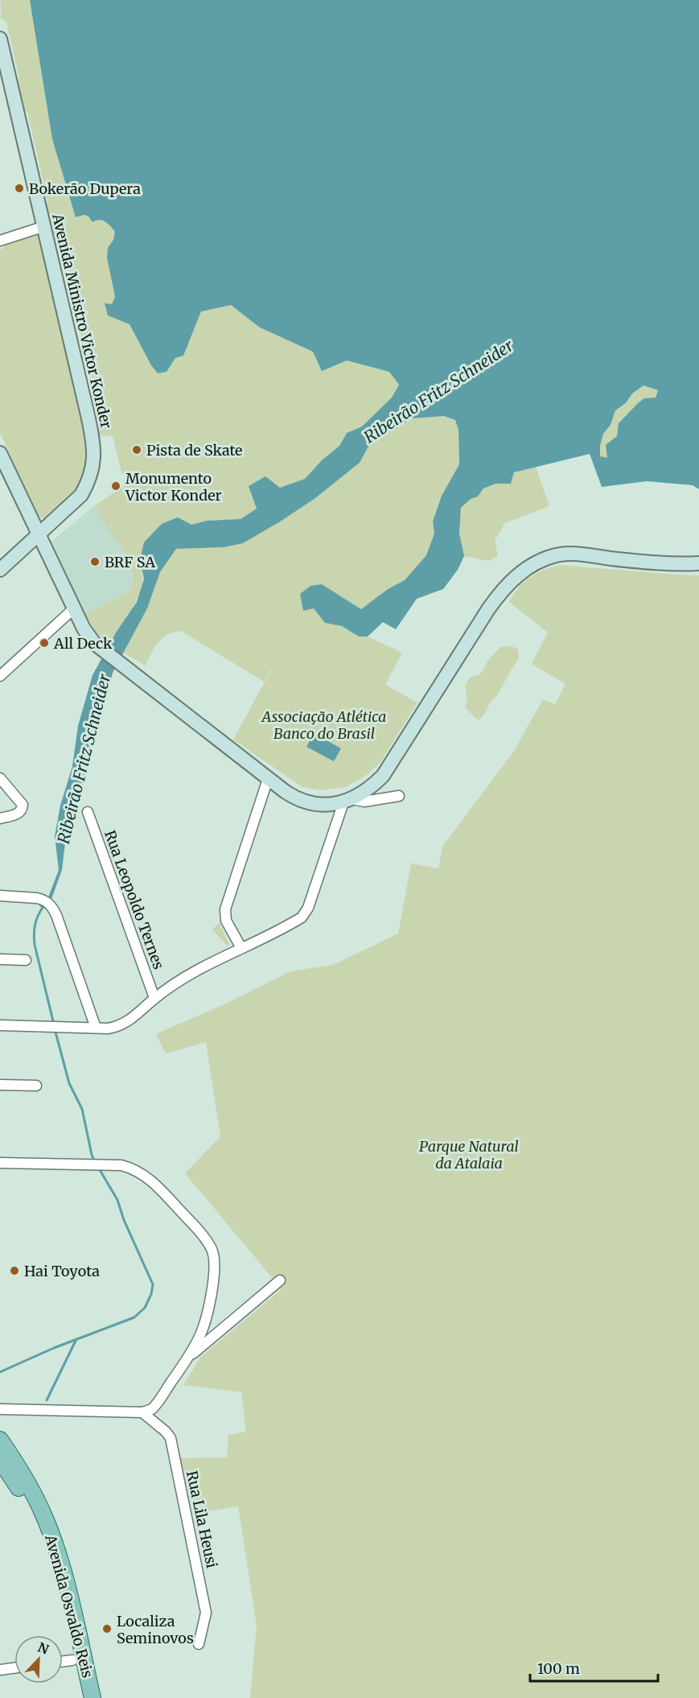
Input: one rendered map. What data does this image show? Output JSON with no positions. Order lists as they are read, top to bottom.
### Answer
{
  "streets": {
    "main road": ["Avenida Osvaldo Reis"],
    "street": ["Avenida Ministro Victor Konder", "Rua Leopoldo Ternes", "Rua Lila Heusi"]
  },
  "water": ["Ribeirão Fritz Schneider"],
  "parks": ["Associação Atlética Banco do Brasil", "Parque Natural da Atalaia"],
  "places": [
    "Bokerão Dupera",
    "Pista de Skate",
    "Monumento Victor Konder",
    "BRF SA",
    "All Deck",
    "Hai Toyota",
    "Localiza Seminovos"
  ],
  "scale_bar": "100 m",
  "north": "top right"
}
